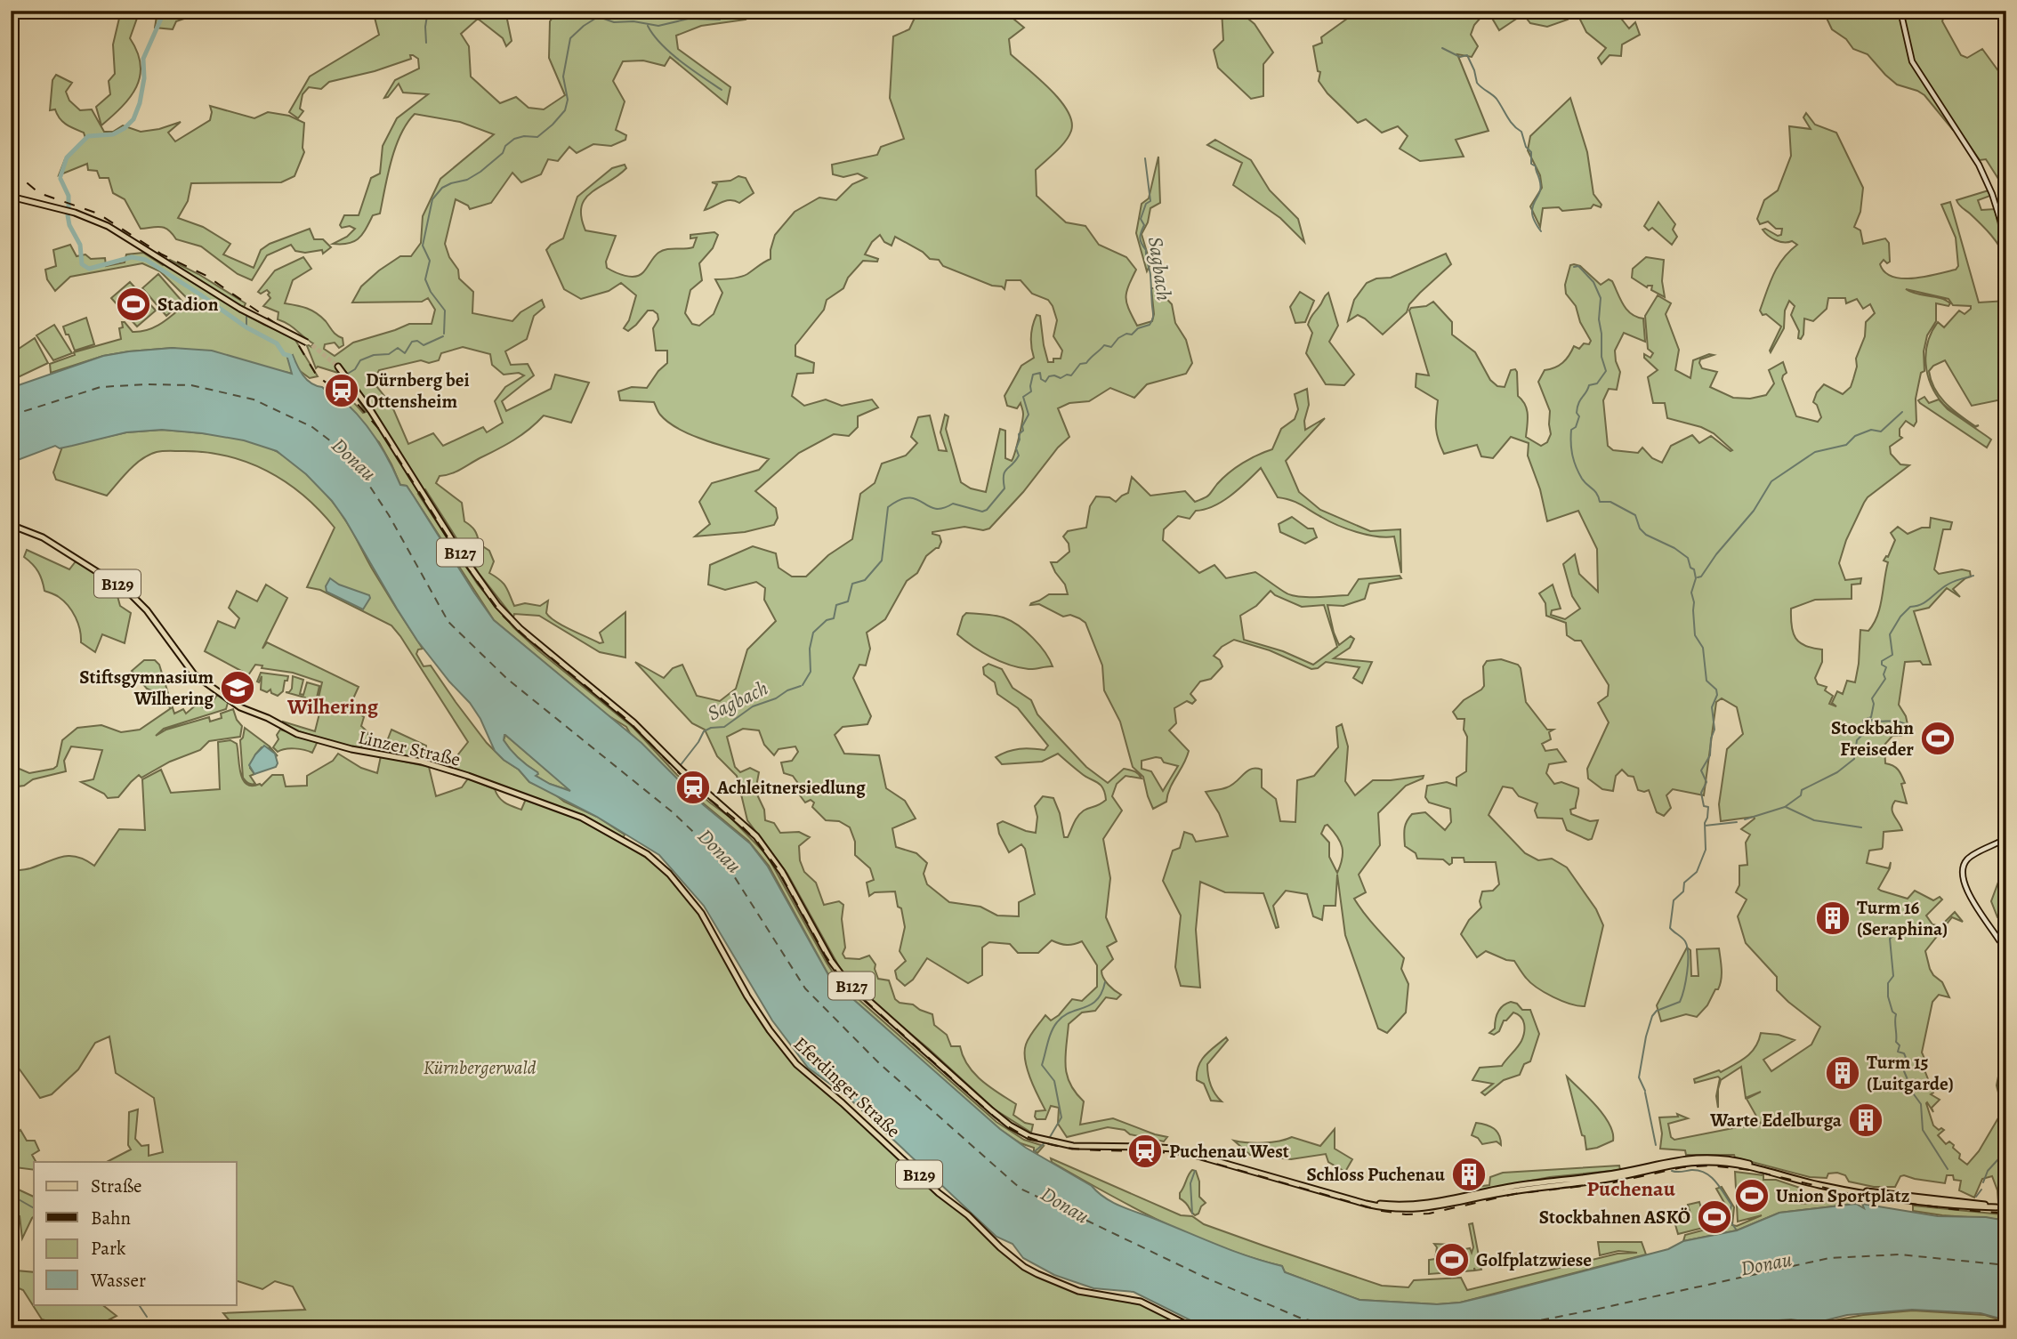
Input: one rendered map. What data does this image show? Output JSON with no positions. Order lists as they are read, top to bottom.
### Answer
{
  "streets": {
    "main road": [
      "B127",
      "B129",
      "Linzer Straße",
      "Eferdinger Straße"
    ]
  },
  "crossings": [
    ["Linzer Straße", "Eferdinger Straße"]
  ],
  "districts": ["Wilhering", "Puchenau"],
  "water": ["Sagbach", "Donau"],
  "parks": ["Kürnbergerwald"],
  "places": {
    "sports": [
      "Stadion",
      "Stockbahn Freiseder",
      "Union Sportplatz",
      "Stockbahnen ASKÖ",
      "Golfplatzwiese"
    ],
    "station": ["Dürnberg bei Ottensheim", "Achleitnersiedlung", "Puchenau West"],
    "school or university": ["Stiftsgymnasium Wilhering"],
    "building": [
      "Turm 16 (Seraphina)",
      "Turm 15 (Luitgarde)",
      "Warte Edelburga",
      "Schloss Puchenau"
    ]
  },
  "legend": [
    "Straße",
    "Bahn",
    "Park",
    "Wasser"
  ]
}
